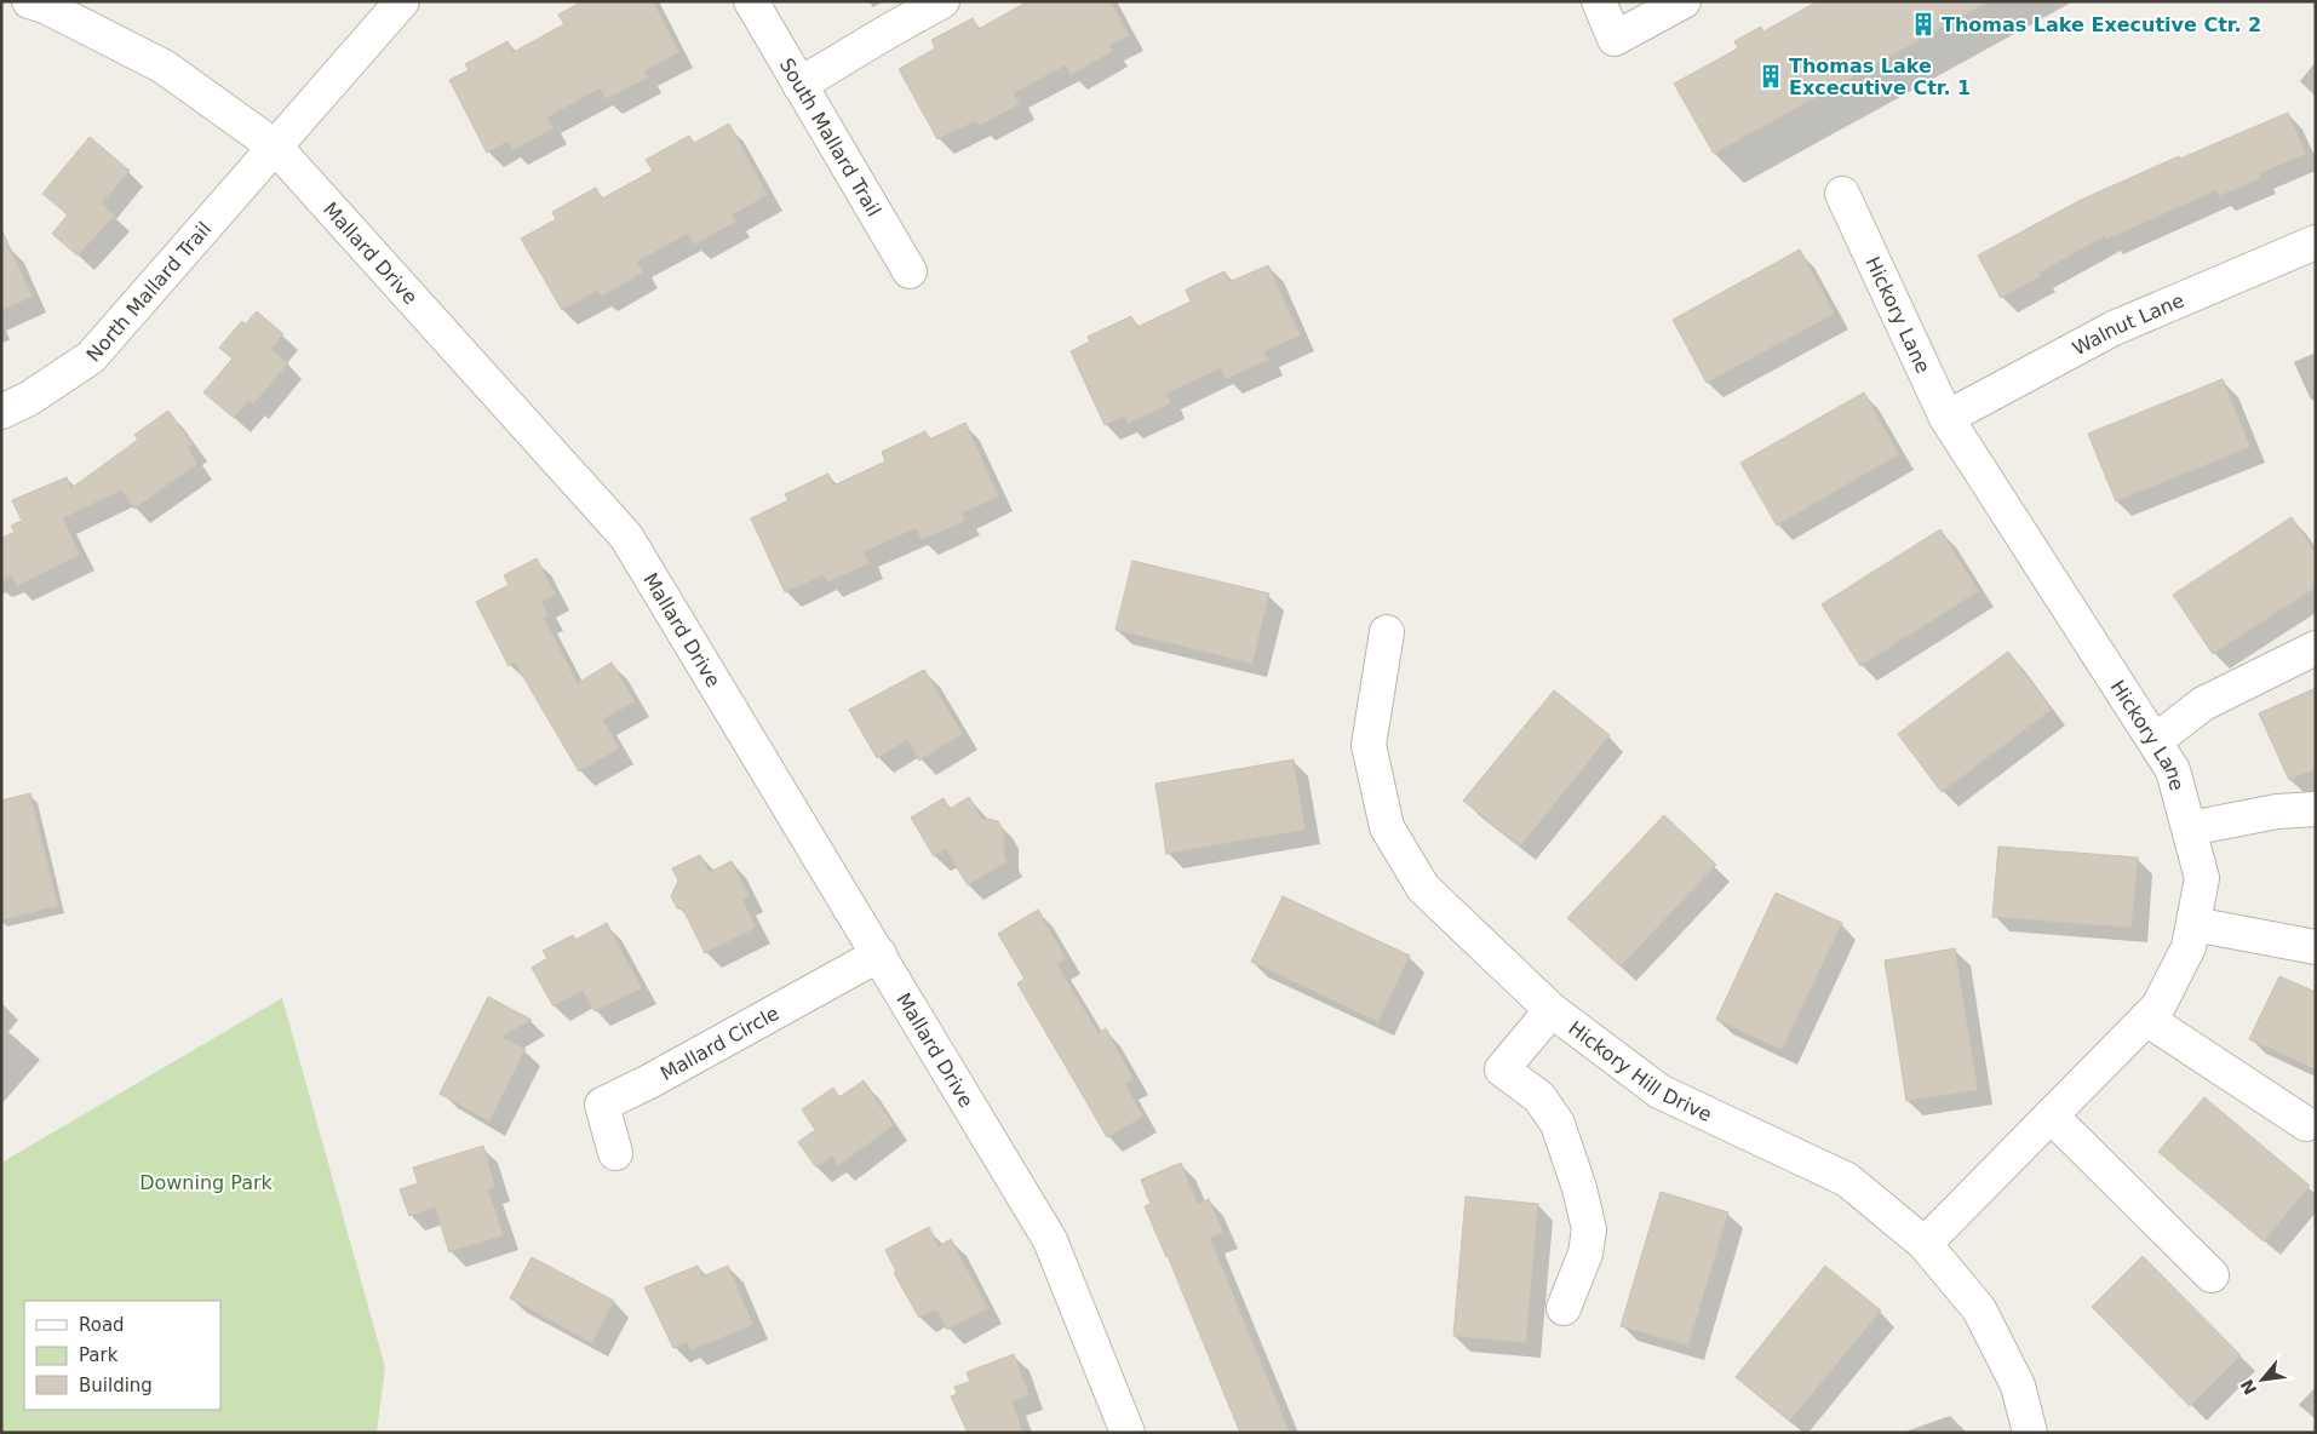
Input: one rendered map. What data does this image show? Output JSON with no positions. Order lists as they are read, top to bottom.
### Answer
{
  "streets": {
    "street": [
      "South Mallard Trail",
      "Mallard Drive",
      "North Mallard Trail",
      "Hickory Lane",
      "Walnut Lane",
      "Mallard Circle",
      "Hickory Hill Drive"
    ]
  },
  "crossings": [
    ["Mallard Drive", "North Mallard Trail"],
    ["Mallard Drive", "Mallard Circle"],
    ["Hickory Lane", "Walnut Lane"],
    ["Hickory Lane", "Hickory Hill Drive"]
  ],
  "parks": ["Downing Park"],
  "places": {
    "building": ["Thomas Lake Executive Ctr. 2", "Thomas Lake Excecutive Ctr. 1"]
  },
  "legend": ["Road", "Park", "Building"],
  "north": "bottom left"
}
